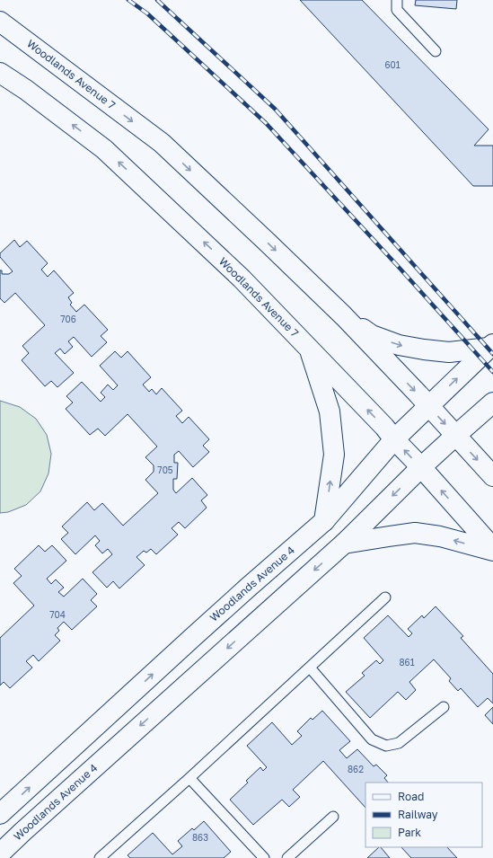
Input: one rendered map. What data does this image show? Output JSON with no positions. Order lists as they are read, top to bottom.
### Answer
{
  "streets": {
    "main road": ["Woodlands Avenue 7", "Woodlands Avenue 4"]
  },
  "crossings": [
    ["Woodlands Avenue 7", "Woodlands Avenue 4"]
  ],
  "house_numbers": [
    "601",
    "706",
    "705",
    "704",
    "861",
    "862",
    "863"
  ],
  "legend": ["Road", "Railway", "Park"]
}
